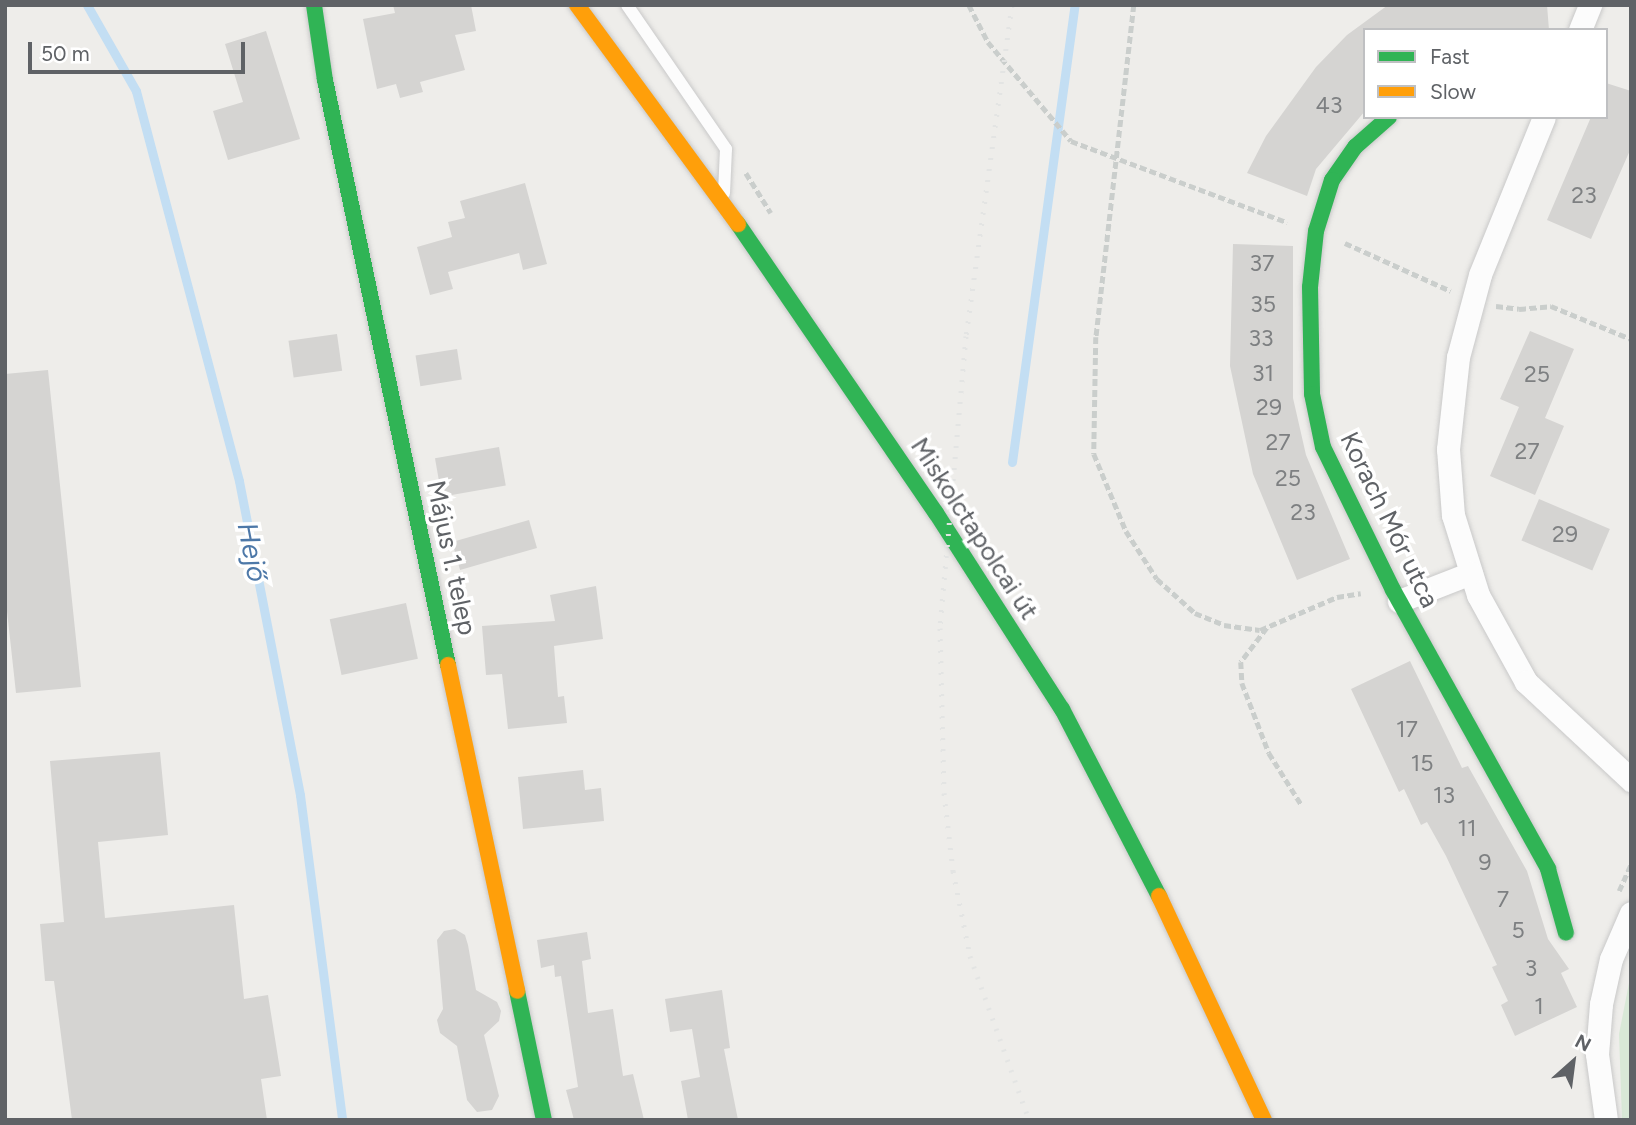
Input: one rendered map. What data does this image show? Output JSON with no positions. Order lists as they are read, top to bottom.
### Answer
{
  "streets": {
    "street": ["Korach Mór utca", "Miskolctapolcai út", "Május 1. telep"]
  },
  "water": ["Hejő"],
  "house_numbers": [
    "43",
    "23",
    "37",
    "35",
    "33",
    "31",
    "25",
    "29",
    "27",
    "27",
    "25",
    "23",
    "29",
    "17",
    "15",
    "13",
    "11",
    "9",
    "7",
    "5",
    "3",
    "1"
  ],
  "legend": ["Fast", "Slow"],
  "scale_bar": "50 m",
  "north": "top right"
}
